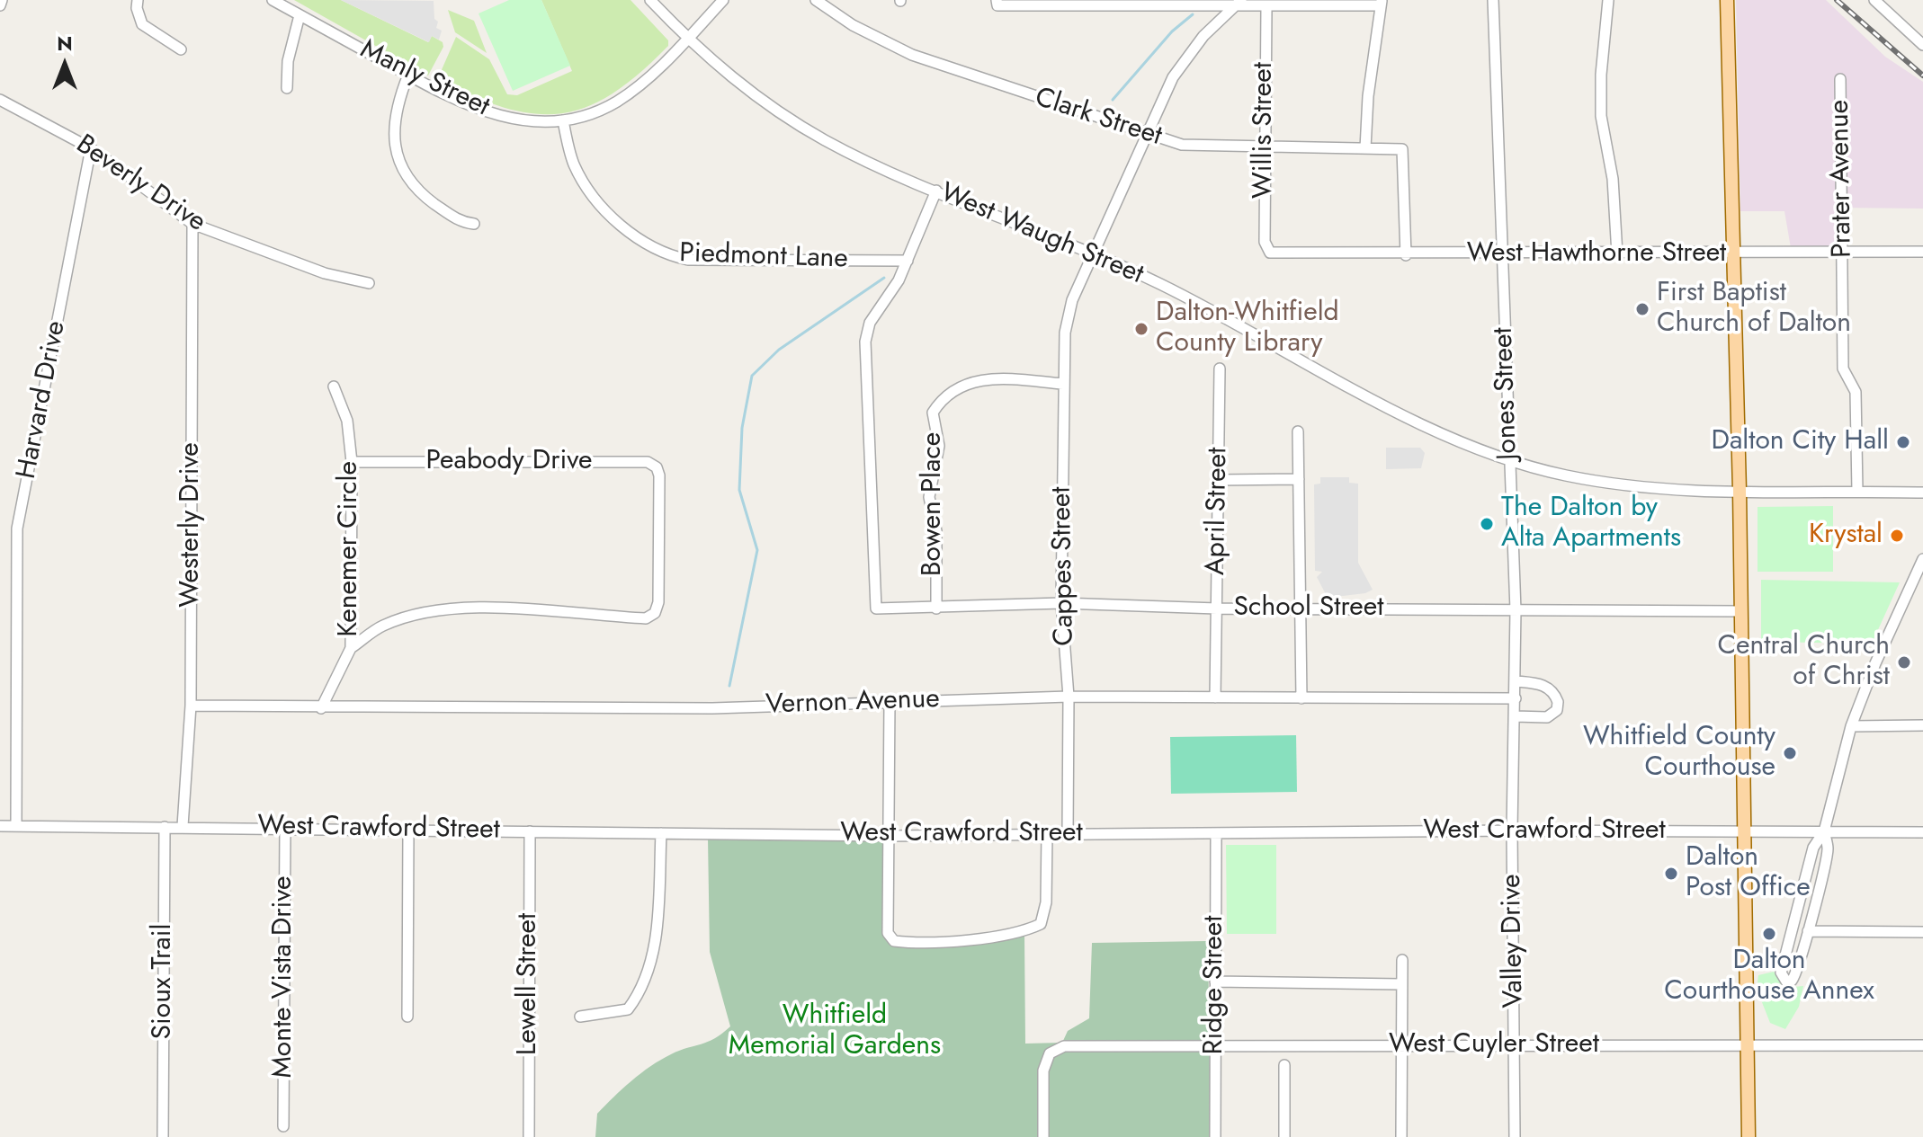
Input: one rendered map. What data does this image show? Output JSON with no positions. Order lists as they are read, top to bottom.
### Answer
{
  "streets": {
    "street": [
      "Manly Street",
      "Clark Street",
      "Willis Street",
      "Prater Avenue",
      "Beverly Drive",
      "West Waugh Street",
      "West Hawthorne Street",
      "Piedmont Lane",
      "Jones Street",
      "Harvard Drive",
      "Peabody Drive",
      "Bowen Place",
      "April Street",
      "Westerly Drive",
      "Kenemer Circle",
      "Cappes Street",
      "School Street",
      "Vernon Avenue",
      "West Crawford Street",
      "Valley Drive",
      "Monte Vista Drive",
      "Sioux Trail",
      "Lewell Street",
      "Ridge Street",
      "West Cuyler Street"
    ]
  },
  "crossings": [
    ["Manly Street", "West Waugh Street"],
    ["Manly Street", "Piedmont Lane"],
    ["Clark Street", "Willis Street"],
    ["Clark Street", "West Hawthorne Street"],
    ["Clark Street", "Cappes Street"],
    ["Willis Street", "West Hawthorne Street"],
    ["Prater Avenue", "West Waugh Street"],
    ["Prater Avenue", "West Hawthorne Street"],
    ["Beverly Drive", "Harvard Drive"],
    ["Beverly Drive", "Westerly Drive"],
    ["West Waugh Street", "Jones Street"],
    ["West Waugh Street", "Cappes Street"],
    ["West Hawthorne Street", "Jones Street"],
    ["Piedmont Lane", "School Street"],
    ["Jones Street", "School Street"],
    ["Jones Street", "Vernon Avenue"],
    ["Jones Street", "West Crawford Street"],
    ["Jones Street", "Valley Drive"],
    ["Harvard Drive", "West Crawford Street"],
    ["Peabody Drive", "Kenemer Circle"],
    ["Bowen Place", "Cappes Street"],
    ["Bowen Place", "School Street"],
    ["April Street", "School Street"],
    ["April Street", "Vernon Avenue"],
    ["Westerly Drive", "Vernon Avenue"],
    ["Westerly Drive", "West Crawford Street"],
    ["Kenemer Circle", "Vernon Avenue"],
    ["Cappes Street", "School Street"],
    ["Cappes Street", "Vernon Avenue"],
    ["Cappes Street", "West Crawford Street"],
    ["West Crawford Street", "Valley Drive"],
    ["West Crawford Street", "Monte Vista Drive"],
    ["West Crawford Street", "Sioux Trail"],
    ["West Crawford Street", "Lewell Street"],
    ["West Crawford Street", "Ridge Street"],
    ["Valley Drive", "West Cuyler Street"],
    ["Ridge Street", "West Cuyler Street"]
  ],
  "parks": ["Whitfield Memorial Gardens"],
  "places": [
    "First Baptist Church of Dalton",
    "Dalton-Whitfield County Library",
    "Dalton City Hall",
    "The Dalton by Alta Apartments",
    "Krystal",
    "Central Church of Christ",
    "Whitfield County Courthouse",
    "Dalton Post Office",
    "Dalton Courthouse Annex"
  ],
  "north": "top"
}
